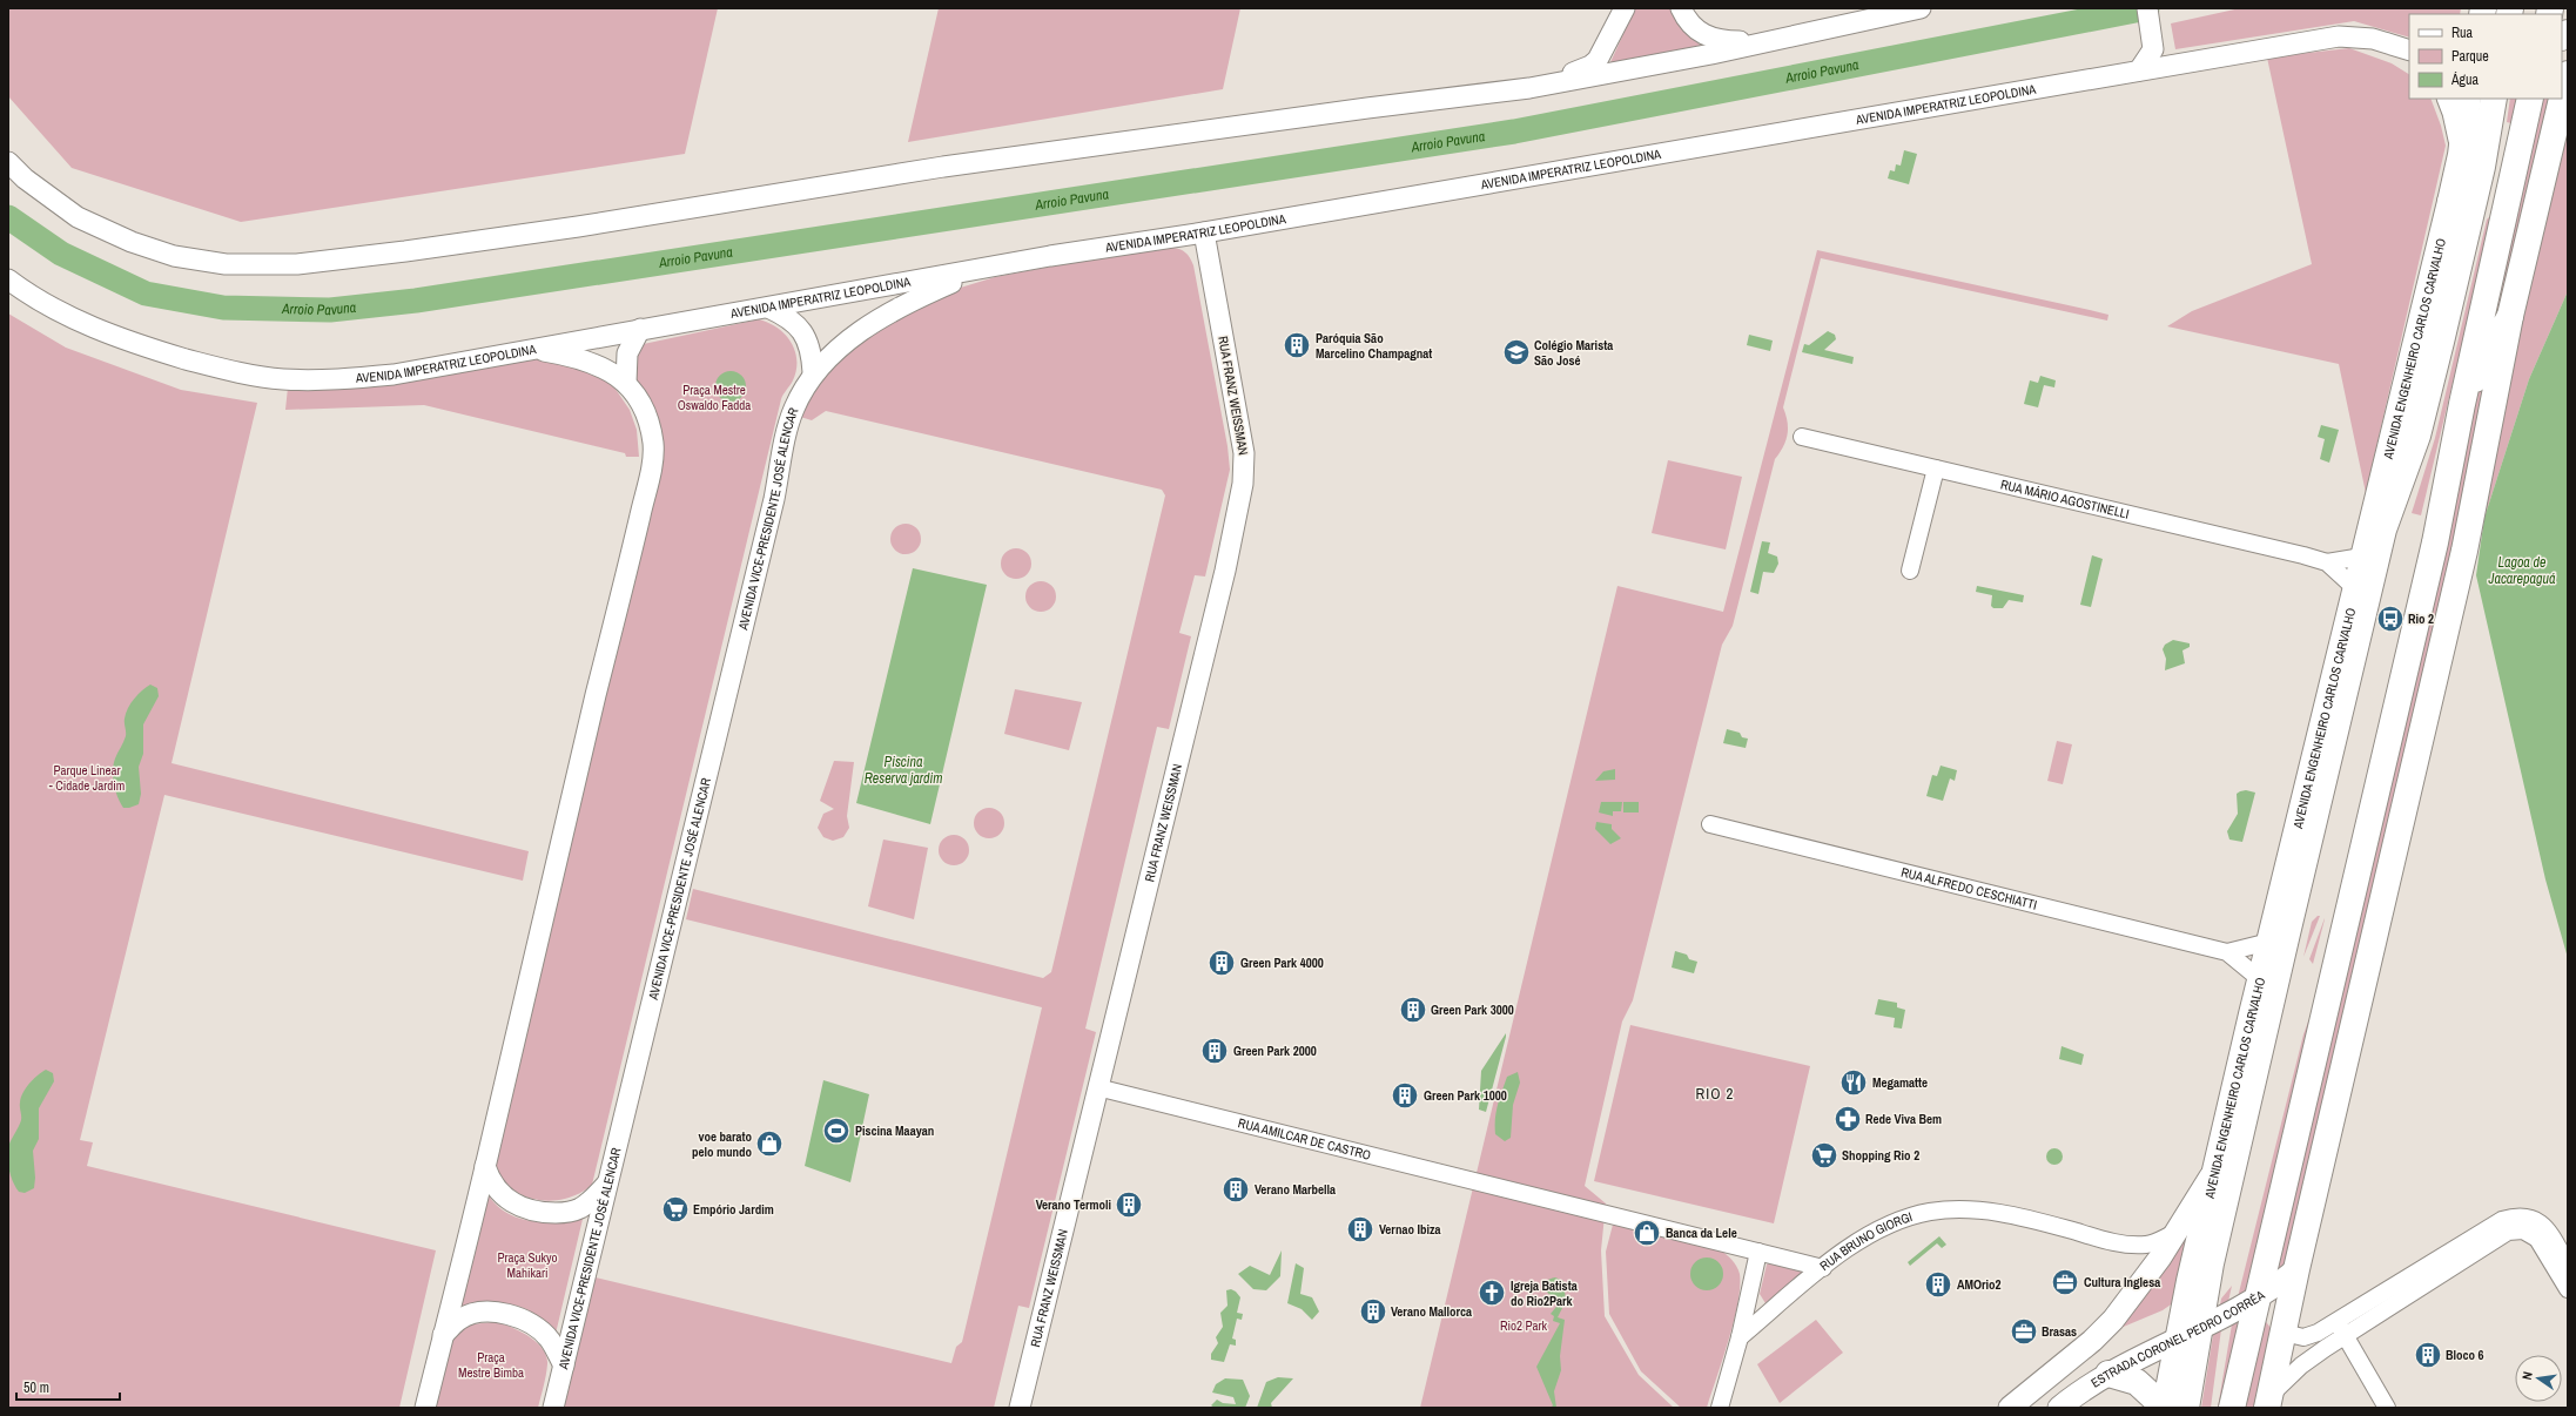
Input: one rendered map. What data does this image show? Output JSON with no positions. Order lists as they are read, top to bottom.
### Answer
{
  "streets": {
    "main road": ["AVENIDA ENGENHEIRO CARLOS CARVALHO", "ESTRADA CORONEL PEDRO CORRÊA"],
    "street": [
      "AVENIDA IMPERATRIZ LEOPOLDINA",
      "RUA FRANZ WEISSMAN",
      "RUA MÁRIO AGOSTINELLI",
      "AVENIDA VICE-PRESIDENTE JOSÉ ALENCAR",
      "RUA ALFREDO CESCHIATTI",
      "RUA AMILCAR DE CASTRO",
      "RUA BRUNO GIORGI"
    ]
  },
  "crossings": [
    ["AVENIDA IMPERATRIZ LEOPOLDINA", "RUA FRANZ WEISSMAN"],
    ["AVENIDA IMPERATRIZ LEOPOLDINA", "AVENIDA VICE-PRESIDENTE JOSÉ ALENCAR"],
    ["AVENIDA ENGENHEIRO CARLOS CARVALHO", "RUA MÁRIO AGOSTINELLI"],
    ["AVENIDA ENGENHEIRO CARLOS CARVALHO", "RUA ALFREDO CESCHIATTI"],
    ["AVENIDA ENGENHEIRO CARLOS CARVALHO", "ESTRADA CORONEL PEDRO CORRÊA"],
    ["RUA FRANZ WEISSMAN", "RUA AMILCAR DE CASTRO"],
    ["RUA AMILCAR DE CASTRO", "RUA BRUNO GIORGI"]
  ],
  "districts": ["RIO 2"],
  "water": ["Arroio Pavuna", "Lagoa de Jacarepaguá", "Piscina Reserva jardim"],
  "parks": [
    "Praça Mestre Oswaldo Fadda",
    "Parque Linear - Cidade Jardim",
    "Praça Sukyo Mahikari",
    "Rio2 Park",
    "Praça Mestre Bimba"
  ],
  "places": {
    "building": [
      "Paróquia São Marcelino Champagnat",
      "Green Park 4000",
      "Green Park 3000",
      "Green Park 2000",
      "Green Park 1000",
      "Verano Marbella",
      "Verano Termoli",
      "Vernao Ibiza",
      "AMOrio2",
      "Verano Mallorca",
      "Bloco 6"
    ],
    "school or university": ["Colégio Marista São José"],
    "bus stop": ["Rio 2"],
    "restaurant": ["Megamatte"],
    "pharmacy": ["Rede Viva Bem"],
    "sports": ["Piscina Maayan"],
    "shop": ["voe barato pelo mundo", "Banca da Lele"],
    "supermarket": ["Shopping Rio 2", "Empório Jardim"],
    "office": ["Cultura Inglesa", "Brasas"],
    "church": ["Igreja Batista do Rio2Park"]
  },
  "legend": ["Rua", "Parque", "Água"],
  "scale_bar": "50 m",
  "north": "left"
}
